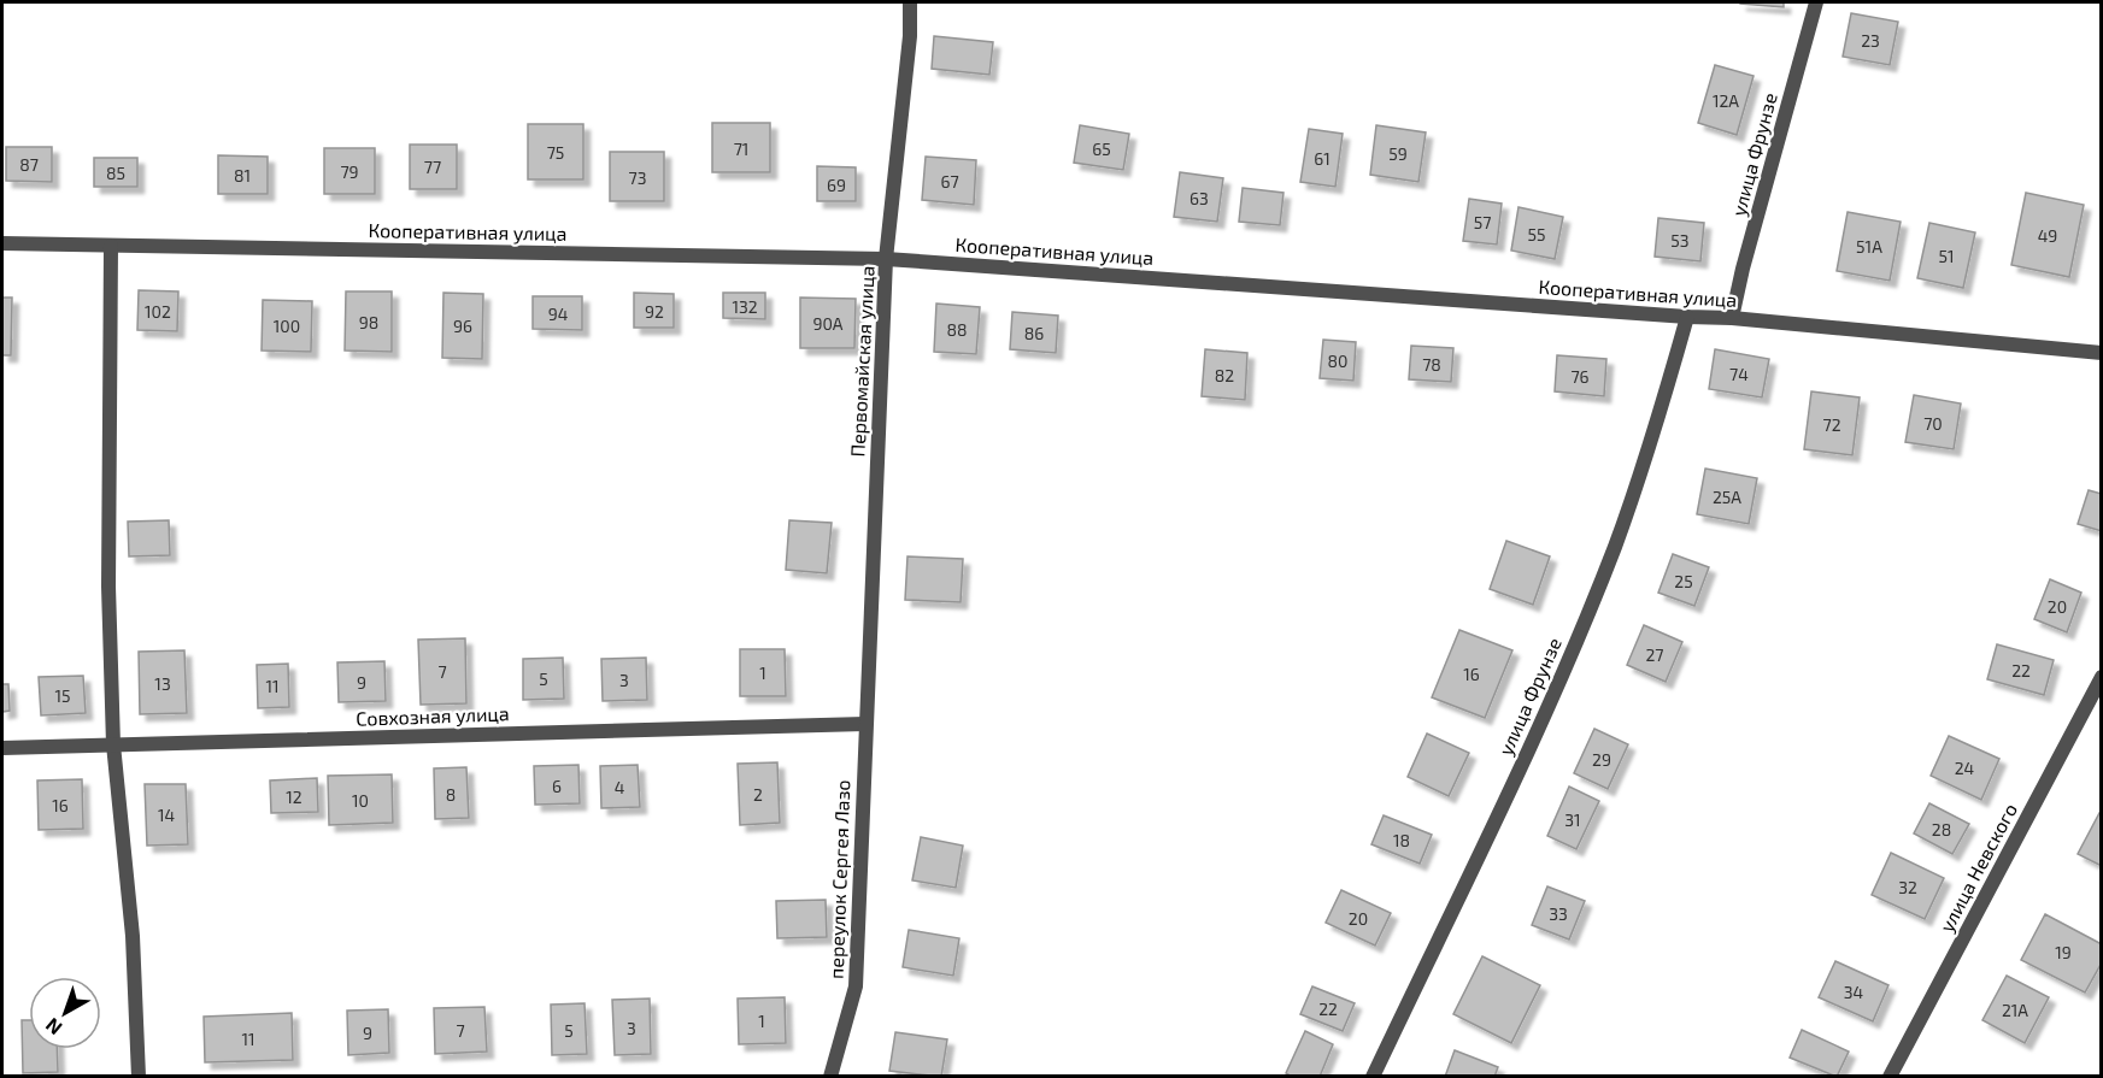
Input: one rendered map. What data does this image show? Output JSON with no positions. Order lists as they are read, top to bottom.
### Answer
{
  "streets": {
    "street": [
      "улица Фрунзе",
      "Кооперативная улица",
      "Первомайская улица",
      "Совхозная улица",
      "улица Невского",
      "переулок Сергея Лазо"
    ]
  },
  "crossings": [
    ["улица Фрунзе", "Кооперативная улица"],
    ["Кооперативная улица", "Первомайская улица"],
    ["Первомайская улица", "Совхозная улица"],
    ["Первомайская улица", "переулок Сергея Лазо"],
    ["Совхозная улица", "переулок Сергея Лазо"]
  ],
  "house_numbers": [
    "23",
    "12А",
    "71",
    "65",
    "75",
    "59",
    "61",
    "87",
    "77",
    "79",
    "85",
    "81",
    "73",
    "67",
    "69",
    "63",
    "57",
    "55",
    "49",
    "53",
    "51А",
    "51",
    "132",
    "102",
    "92",
    "94",
    "98",
    "90А",
    "100",
    "96",
    "88",
    "86",
    "80",
    "78",
    "74",
    "82",
    "76",
    "70",
    "72",
    "25А",
    "25",
    "20",
    "27",
    "22",
    "7",
    "1",
    "16",
    "5",
    "3",
    "9",
    "13",
    "11",
    "15",
    "29",
    "24",
    "6",
    "4",
    "8",
    "2",
    "12",
    "10",
    "16",
    "14",
    "31",
    "28",
    "18",
    "32",
    "33",
    "20",
    "19",
    "34",
    "22",
    "21А",
    "1",
    "3",
    "7",
    "5",
    "9",
    "11"
  ],
  "north": "bottom left"
}
